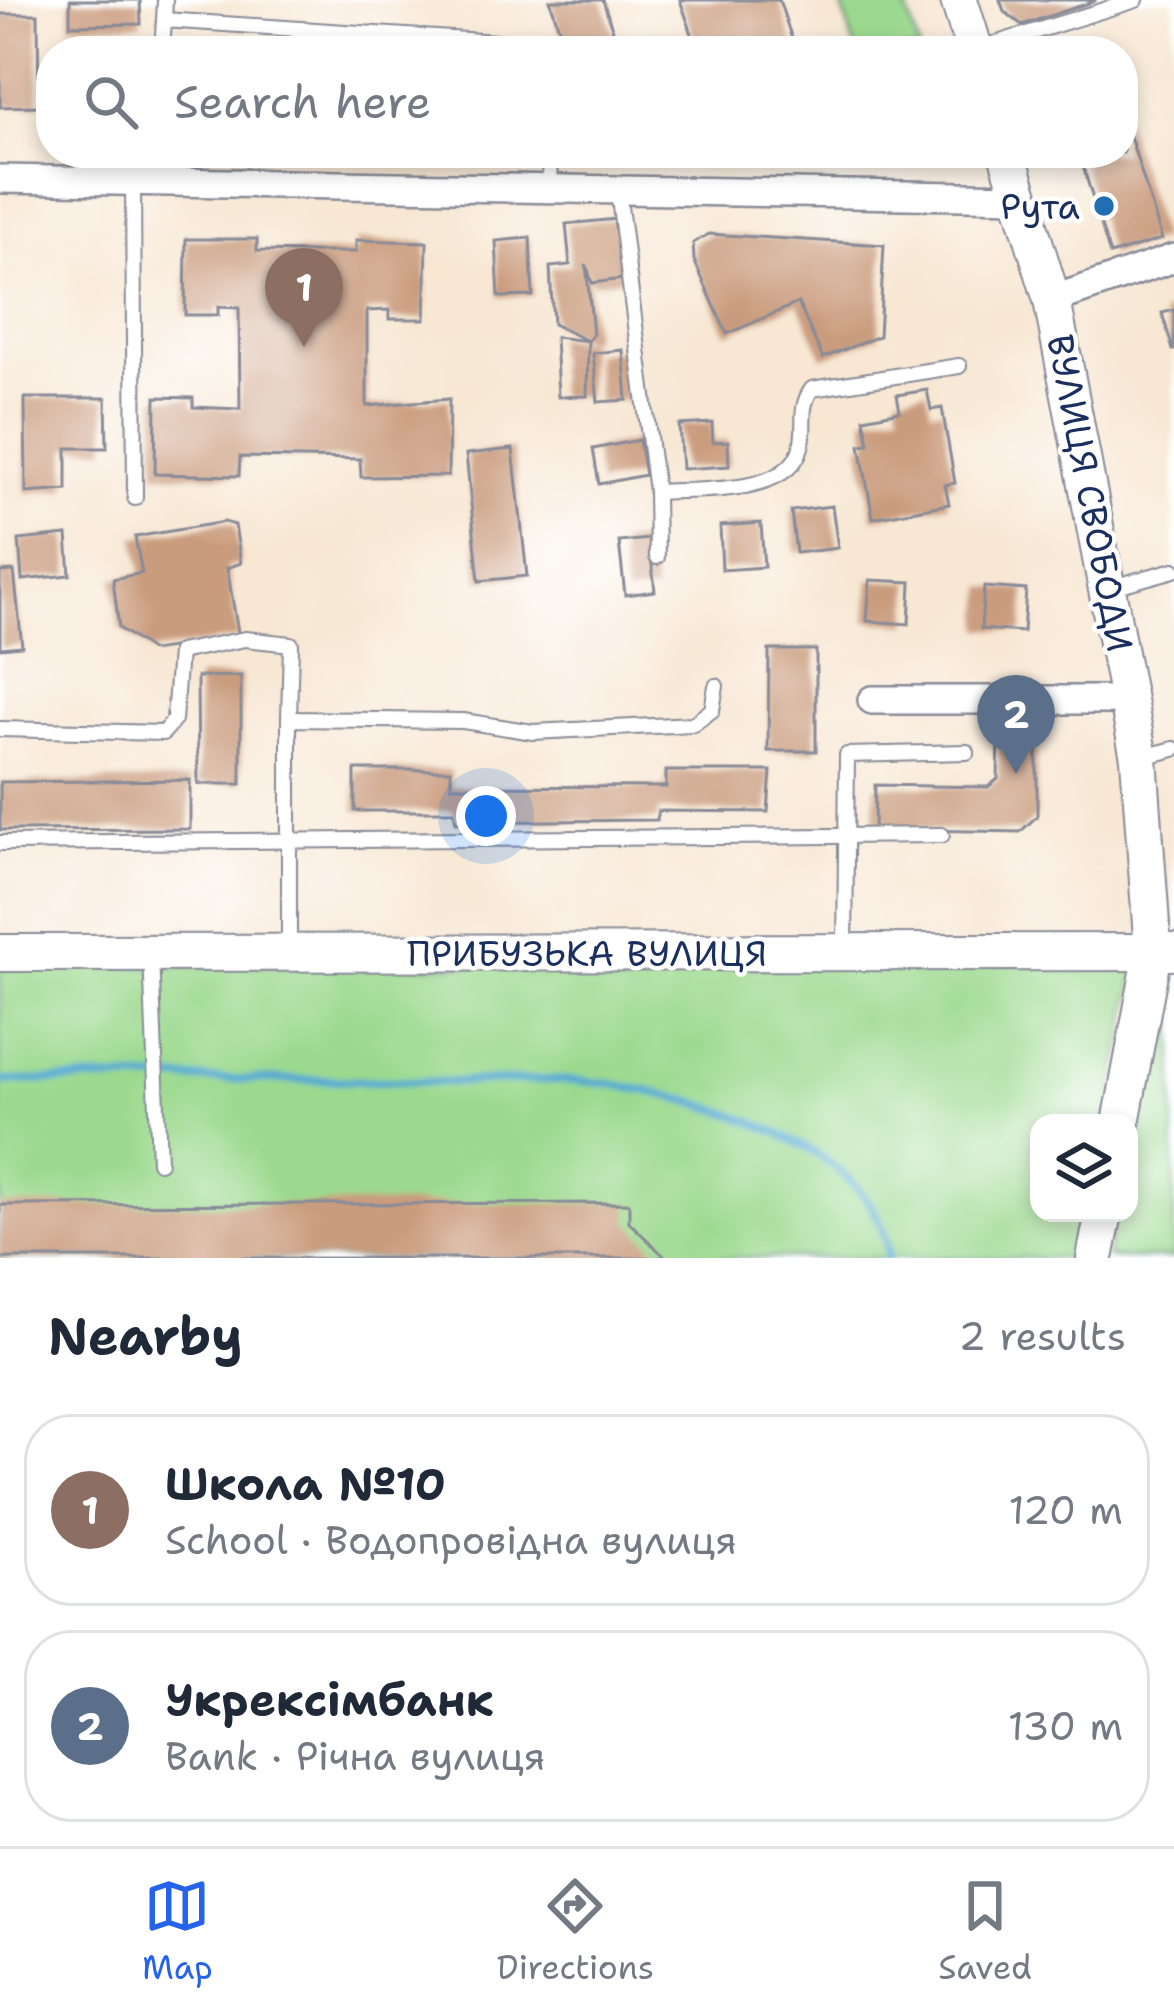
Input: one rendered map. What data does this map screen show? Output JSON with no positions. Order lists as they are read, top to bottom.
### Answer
{
  "streets": {
    "street": ["ВУЛИЦЯ СВОБОДИ", "ПРИБУЗЬКА ВУЛИЦЯ"]
  },
  "crossings": [
    ["ВУЛИЦЯ СВОБОДИ", "ПРИБУЗЬКА ВУЛИЦЯ"]
  ],
  "places": ["Рута"],
  "page": {
    "search": "Search here",
    "pins": ["1", "2"],
    "heading": ["Nearby", "2 results"],
    "list": [
      {
        "mark": "1",
        "name": "Школа №10",
        "note": "School · Водопровідна вулиця",
        "value": "120 m"
      },
      {
        "mark": "2",
        "name": "Укрексімбанк",
        "note": "Bank · Річна вулиця",
        "value": "130 m"
      }
    ],
    "nav": ["Map", "Directions", "Saved"]
  }
}
